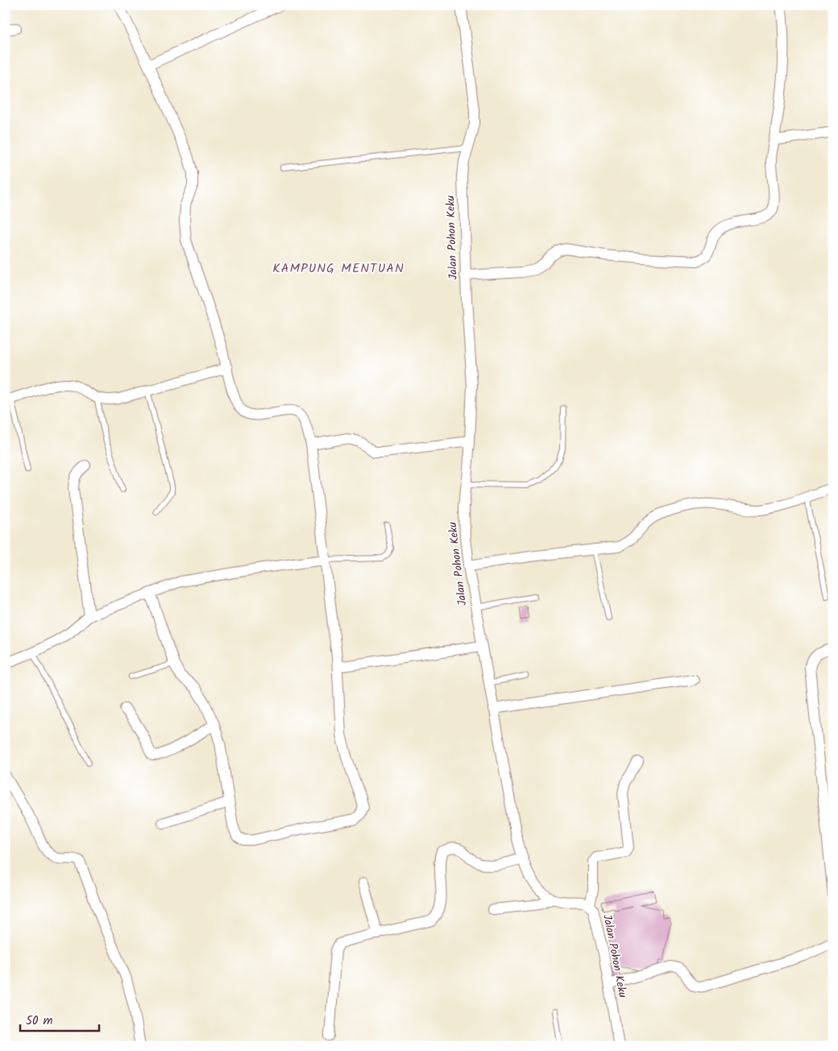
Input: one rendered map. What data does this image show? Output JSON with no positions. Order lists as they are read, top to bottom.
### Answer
{
  "streets": {
    "street": ["Jalan Pohon Keku"]
  },
  "districts": ["KAMPUNG MENTUAN"],
  "scale_bar": "50 m"
}
